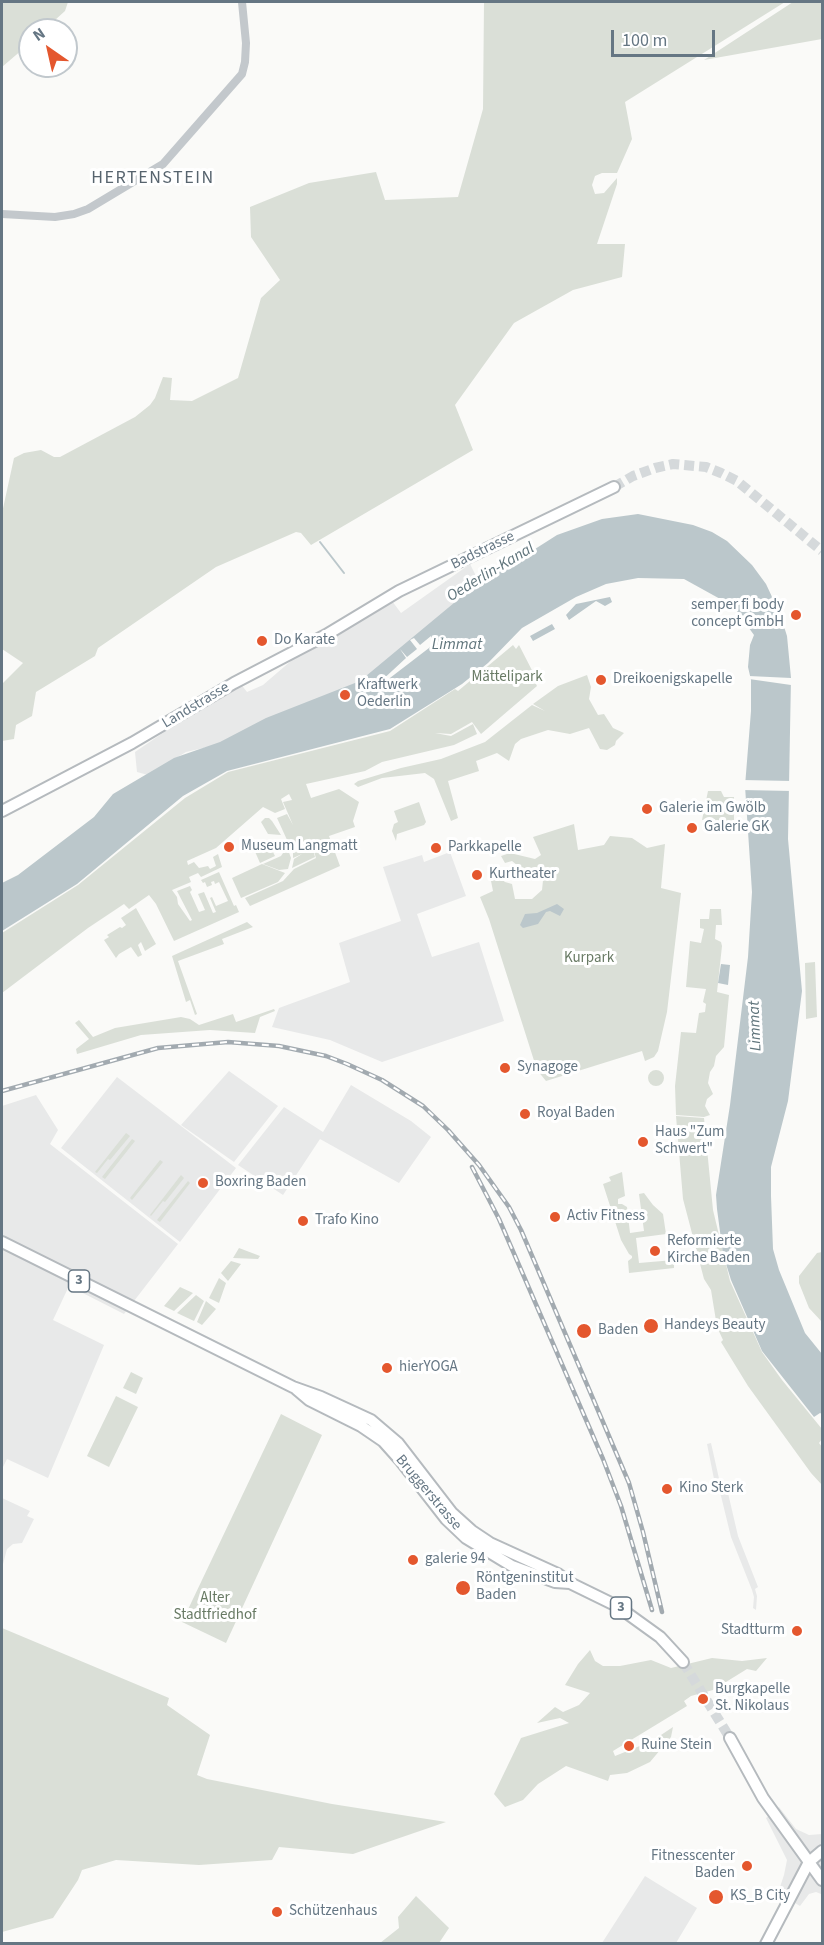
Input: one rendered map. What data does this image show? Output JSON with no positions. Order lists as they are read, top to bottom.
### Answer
{
  "streets": {
    "main road": [
      "Badstrasse",
      "Landstrasse",
      "3",
      "Bruggerstrasse"
    ]
  },
  "crossings": [
    ["Badstrasse", "Landstrasse"]
  ],
  "districts": ["HERTENSTEIN"],
  "water": ["Oederlin-Kanal", "Limmat"],
  "parks": ["Mättelipark", "Kurpark", "Alter Stadtfriedhof"],
  "places": [
    "semper fi body concept GmbH",
    "Do Karate",
    "Dreikoenigskapelle",
    "Kraftwerk Oederlin",
    "Galerie im Gwölb",
    "Galerie GK",
    "Museum Langmatt",
    "Parkkapelle",
    "Kurtheater",
    "Synagoge",
    "Royal Baden",
    "Haus \"Zum Schwert\"",
    "Boxring Baden",
    "Activ Fitness",
    "Trafo Kino",
    "Reformierte Kirche Baden",
    "Handeys Beauty",
    "Baden",
    "hierYOGA",
    "Kino Sterk",
    "galerie 94",
    "Röntgeninstitut Baden",
    "Stadtturm",
    "Burgkapelle St. Nikolaus",
    "Ruine Stein",
    "Fitnesscenter Baden",
    "KS_B City",
    "Schützenhaus"
  ],
  "scale_bar": "100 m",
  "north": "top left"
}
